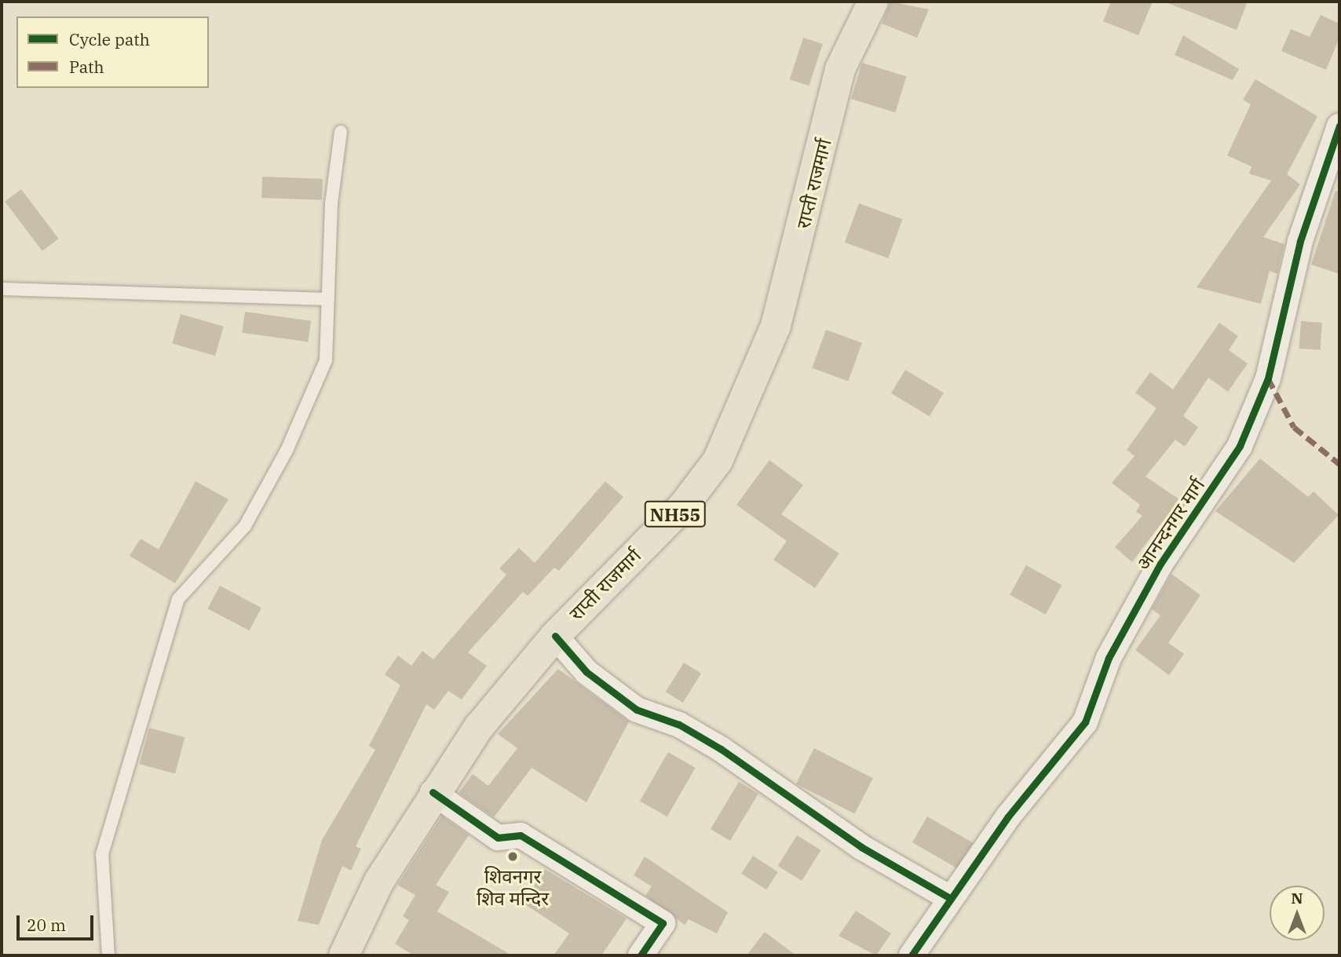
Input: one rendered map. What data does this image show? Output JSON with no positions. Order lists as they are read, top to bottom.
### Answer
{
  "streets": {
    "main road": ["राप्ती राजमार्ग", "NH55"],
    "street": ["आनन्दनगर मार्ग"]
  },
  "places": ["शिवनगर शिव मन्दिर"],
  "legend": ["Cycle path", "Path"],
  "scale_bar": "20 m",
  "north": "top"
}
